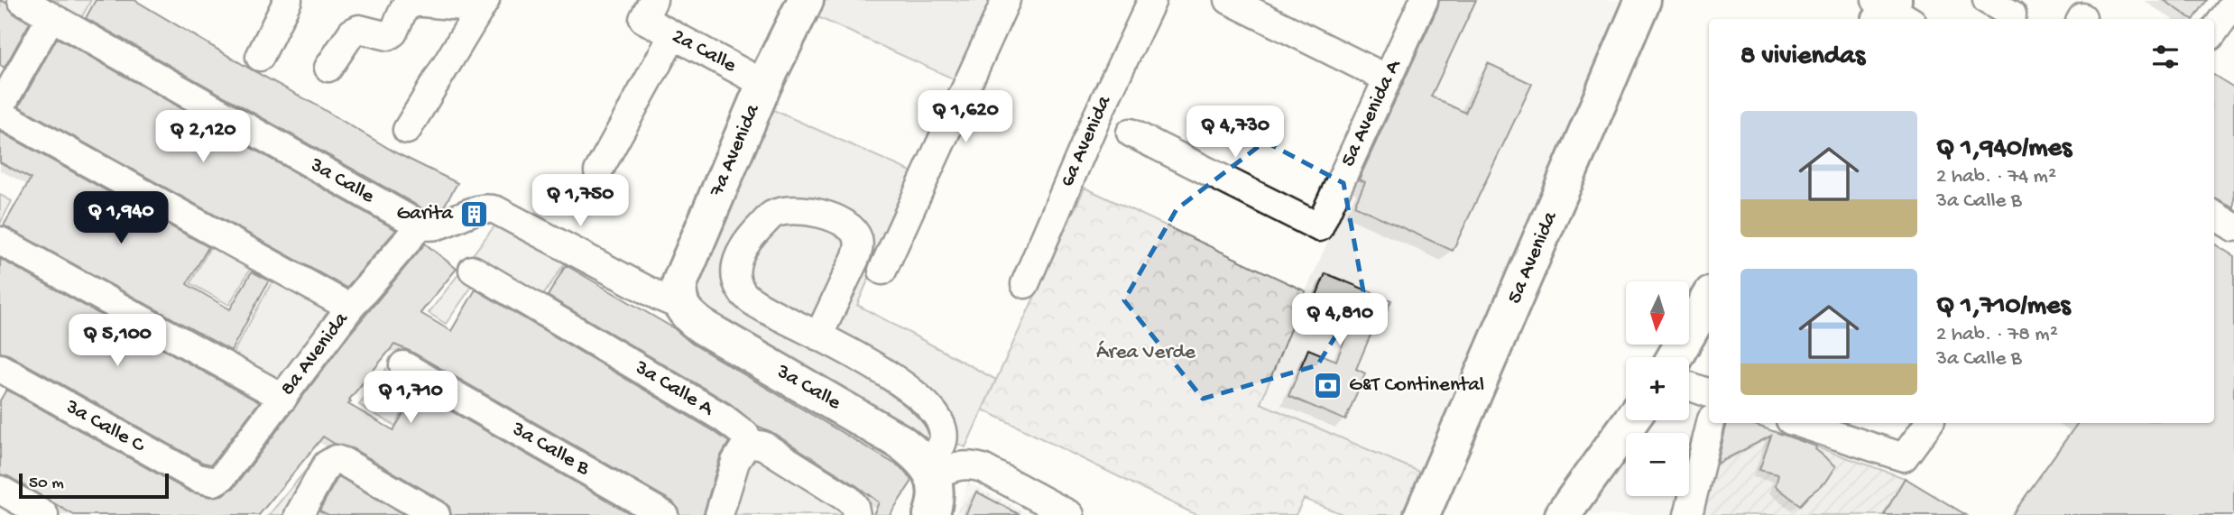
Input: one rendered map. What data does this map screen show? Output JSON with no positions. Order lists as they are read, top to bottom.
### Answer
{
  "streets": {
    "main road": ["7a Avenida", "3a Calle", "5a Avenida"],
    "street": [
      "2a Calle",
      "5a Avenida A",
      "6a Avenida",
      "8a Avenida",
      "3a Calle A",
      "3a Calle C",
      "3a Calle B"
    ]
  },
  "crossings": [
    ["2a Calle", "7a Avenida"],
    ["7a Avenida", "3a Calle"],
    ["3a Calle", "8a Avenida"],
    ["8a Avenida", "3a Calle C"]
  ],
  "parks": ["Área Verde"],
  "places": {
    "building": ["Garita"],
    "bank": ["G&T Continental"]
  },
  "scale_bar": "50 m",
  "north": "bottom",
  "page": {
    "heading": "8 viviendas",
    "price": [
      "Q 1,620",
      "Q 4,730",
      "Q 2,120",
      "Q 1,750",
      "Q 1,940",
      "Q 4,810",
      "Q 5,100",
      "Q 1,710"
    ],
    "list": [
      {
        "name": "Q 1,940/mes",
        "note": "2 hab. · 74 m² · 3a Calle B"
      },
      {
        "name": "Q 1,710/mes",
        "note": "2 hab. · 78 m² · 3a Calle B"
      }
    ],
    "map_buttons": ["+", "−"],
    "scale": "50 m"
  }
}
